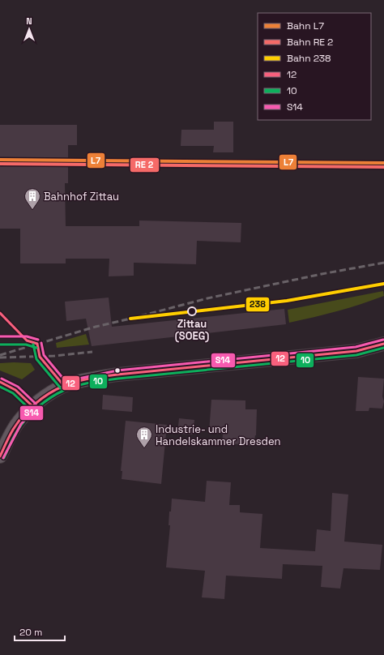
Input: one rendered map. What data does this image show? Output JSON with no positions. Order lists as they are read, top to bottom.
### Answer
{
  "places": {
    "building": ["Bahnhof Zittau", "Industrie- und Handelskammer Dresden"],
    "other": ["Zittau (SOEG)"]
  },
  "lines": [
    "rail line L7",
    "rail line 238",
    "transit line 12",
    "transit line S14",
    "transit line 10"
  ],
  "legend": [
    "Bahn L7",
    "Bahn RE 2",
    "Bahn 238",
    "12",
    "10",
    "S14"
  ],
  "scale_bar": "20 m",
  "north": "top"
}
